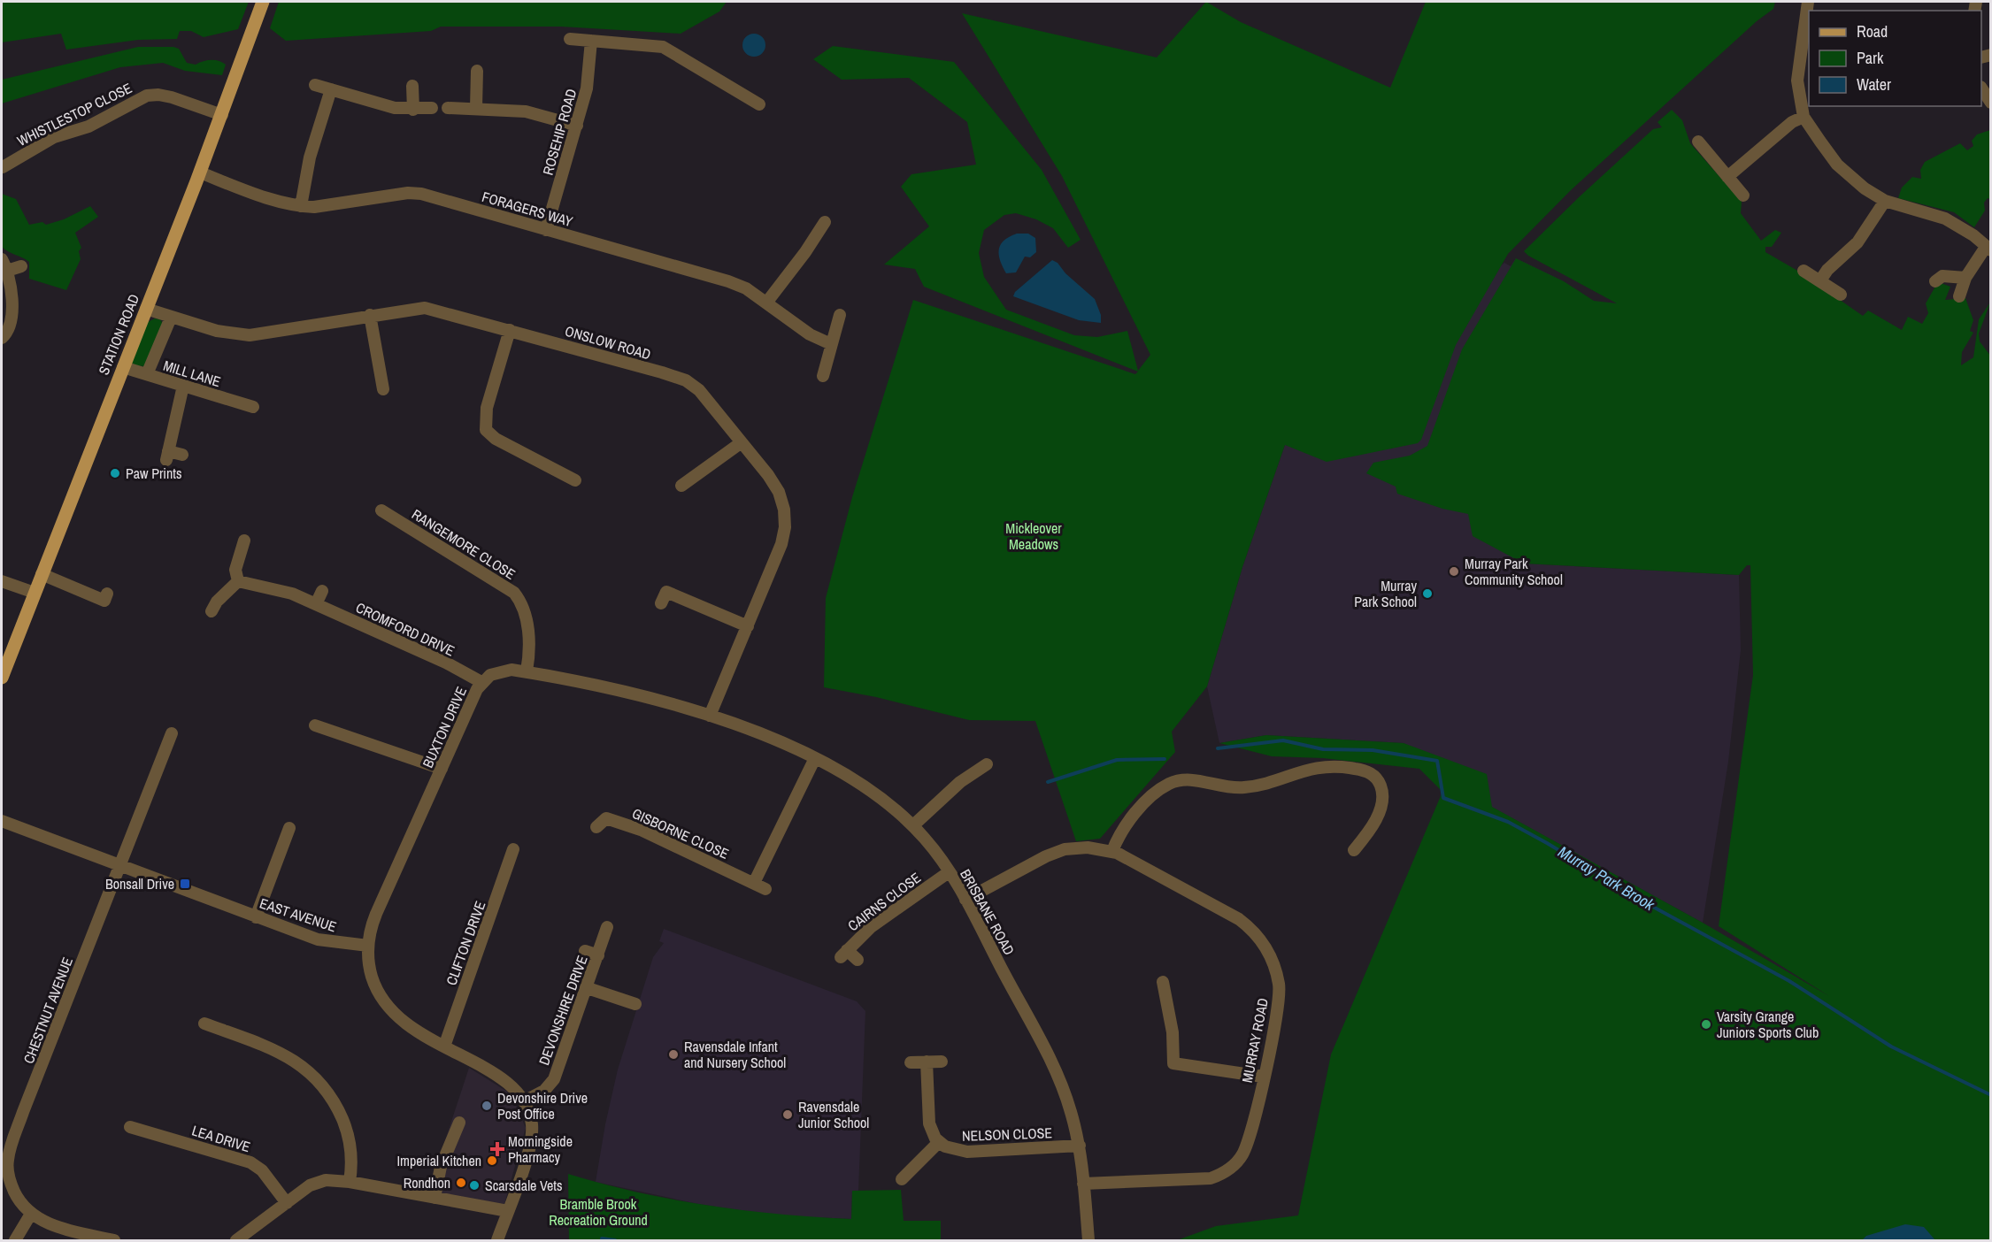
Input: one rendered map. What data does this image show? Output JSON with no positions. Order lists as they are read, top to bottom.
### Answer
{
  "streets": {
    "main road": ["STATION ROAD"],
    "street": [
      "WHISTLESTOP CLOSE",
      "ROSEHIP ROAD",
      "FORAGERS WAY",
      "ONSLOW ROAD",
      "MILL LANE",
      "RANGEMORE CLOSE",
      "CROMFORD DRIVE",
      "BUXTON DRIVE",
      "GISBORNE CLOSE",
      "CAIRNS CLOSE",
      "BRISBANE ROAD",
      "EAST AVENUE",
      "CLIFTON DRIVE",
      "CHESTNUT AVENUE",
      "DEVONSHIRE DRIVE",
      "MURRAY ROAD",
      "NELSON CLOSE",
      "LEA DRIVE"
    ]
  },
  "crossings": [
    ["WHISTLESTOP CLOSE", "STATION ROAD"],
    ["ROSEHIP ROAD", "FORAGERS WAY"],
    ["FORAGERS WAY", "STATION ROAD"],
    ["STATION ROAD", "ONSLOW ROAD"],
    ["STATION ROAD", "MILL LANE"],
    ["ONSLOW ROAD", "BUXTON DRIVE"],
    ["ONSLOW ROAD", "BRISBANE ROAD"],
    ["RANGEMORE CLOSE", "BUXTON DRIVE"],
    ["CROMFORD DRIVE", "BUXTON DRIVE"],
    ["BUXTON DRIVE", "BRISBANE ROAD"],
    ["BUXTON DRIVE", "EAST AVENUE"],
    ["CAIRNS CLOSE", "BRISBANE ROAD"],
    ["BRISBANE ROAD", "MURRAY ROAD"],
    ["BRISBANE ROAD", "NELSON CLOSE"],
    ["EAST AVENUE", "CHESTNUT AVENUE"]
  ],
  "water": ["Murray Park Brook"],
  "parks": ["Mickleover Meadows", "Bramble Brook Recreation Ground"],
  "places": {
    "other": [
      "Paw Prints",
      "Murray Park Community School",
      "Murray Park School",
      "Varsity Grange Juniors Sports Club",
      "Ravensdale Infant and Nursery School",
      "Devonshire Drive Post Office",
      "Ravensdale Junior School",
      "Imperial Kitchen",
      "Rondhon",
      "Scarsdale Vets"
    ],
    "transit": ["Bonsall Drive"],
    "health": ["Morningside Pharmacy"]
  },
  "legend": ["Road", "Park", "Water"]
}
